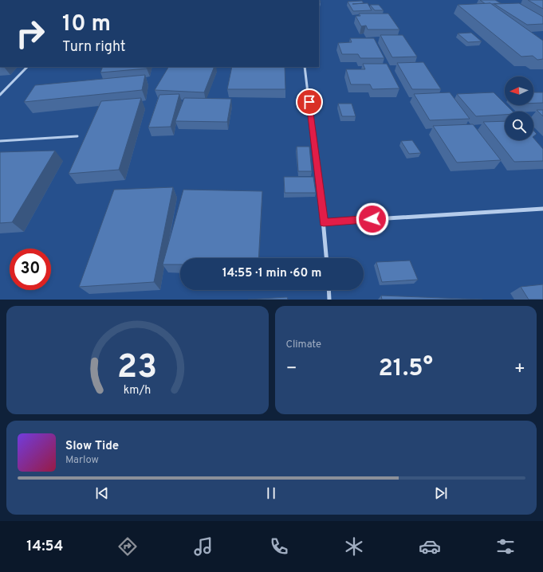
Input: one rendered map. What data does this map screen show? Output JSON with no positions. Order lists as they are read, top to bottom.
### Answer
{
  "north": "left",
  "page": {
    "turn": ["10 m", "Turn right"],
    "limit": "30",
    "trip": "14:55 · 1 min · 60 m",
    "tile": "Climate",
    "heat": ["−", "21.5°", "+"],
    "song": ["Slow Tide", "Marlow"],
    "tabs": "14:54",
    "gauge": ["23", "km/h"]
  }
}
